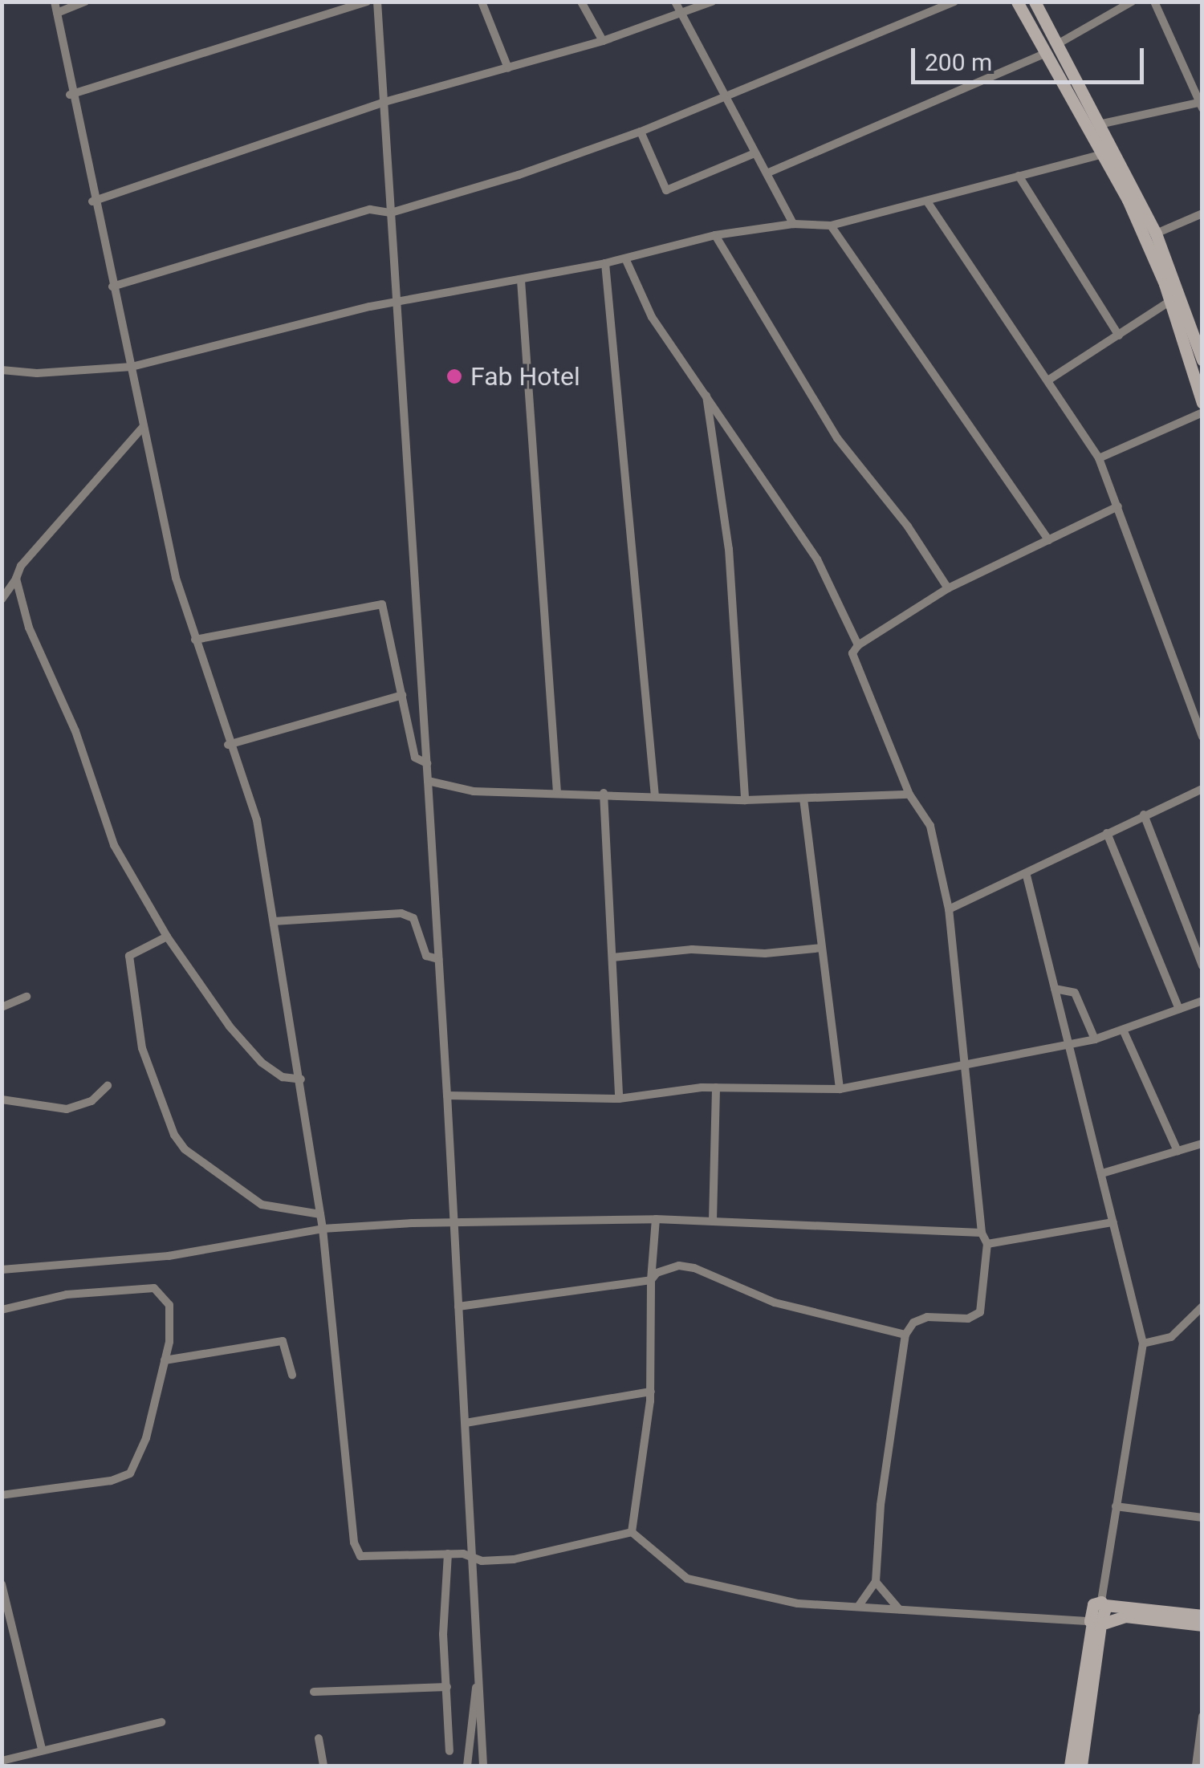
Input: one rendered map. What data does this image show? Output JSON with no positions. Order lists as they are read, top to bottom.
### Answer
{
  "places": ["Fab Hotel"],
  "scale_bar": "200 m"
}
